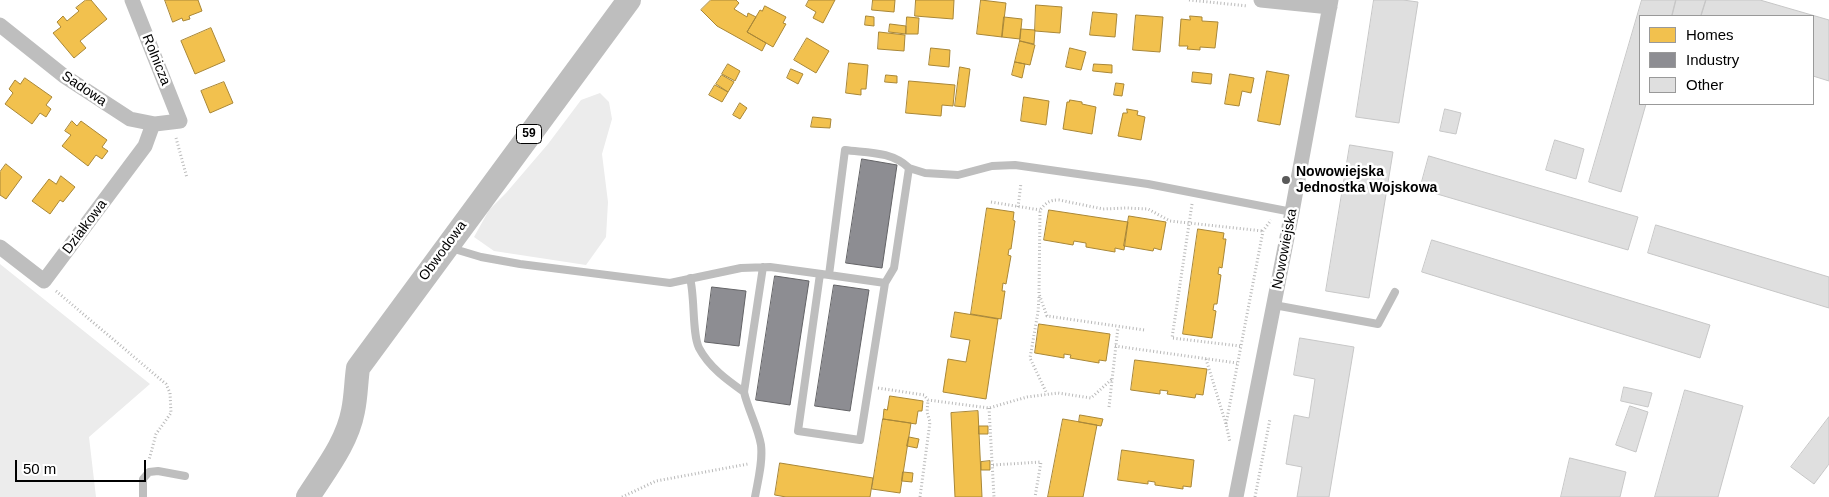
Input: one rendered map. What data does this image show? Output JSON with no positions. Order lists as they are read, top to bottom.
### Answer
{
  "streets": {
    "main road": ["59", "Obwodowa"],
    "street": [
      "Rolnicza",
      "Sadowa",
      "Działkowa",
      "Nowowiejska"
    ]
  },
  "crossings": [
    ["Rolnicza", "Sadowa"],
    ["Sadowa", "Działkowa"]
  ],
  "places": ["Nowowiejska Jednostka Wojskowa"],
  "legend": ["Homes", "Industry", "Other"],
  "scale_bar": "50 m"
}
